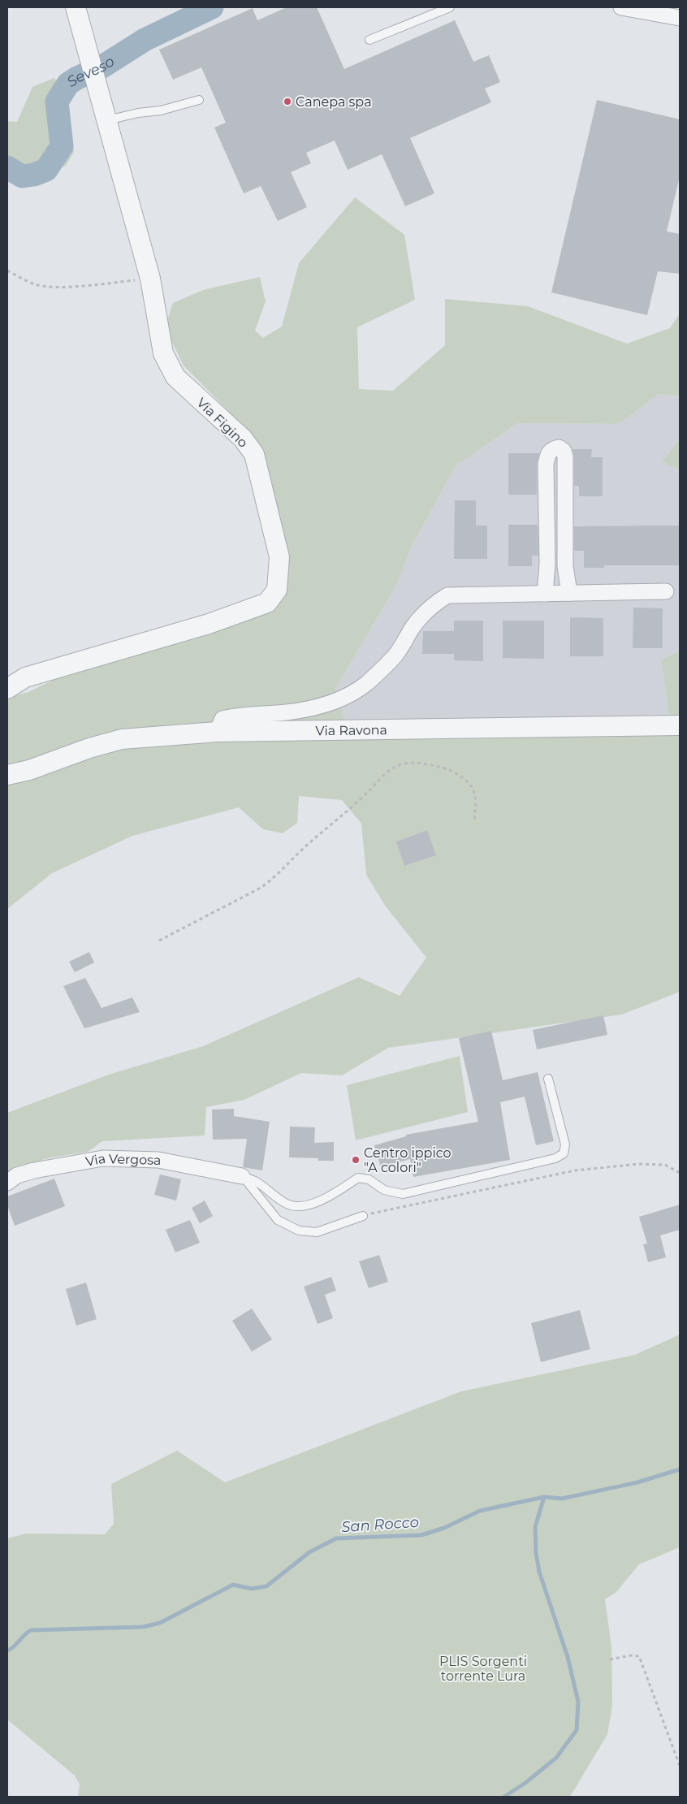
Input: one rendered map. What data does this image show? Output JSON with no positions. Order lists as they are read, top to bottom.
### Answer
{
  "streets": {
    "street": ["Via Figino", "Via Ravona", "Via Vergosa"]
  },
  "water": ["Seveso", "San Rocco"],
  "parks": ["PLIS Sorgenti torrente Lura"],
  "places": ["Canepa spa", "Centro ippico \"A colori\""]
}
